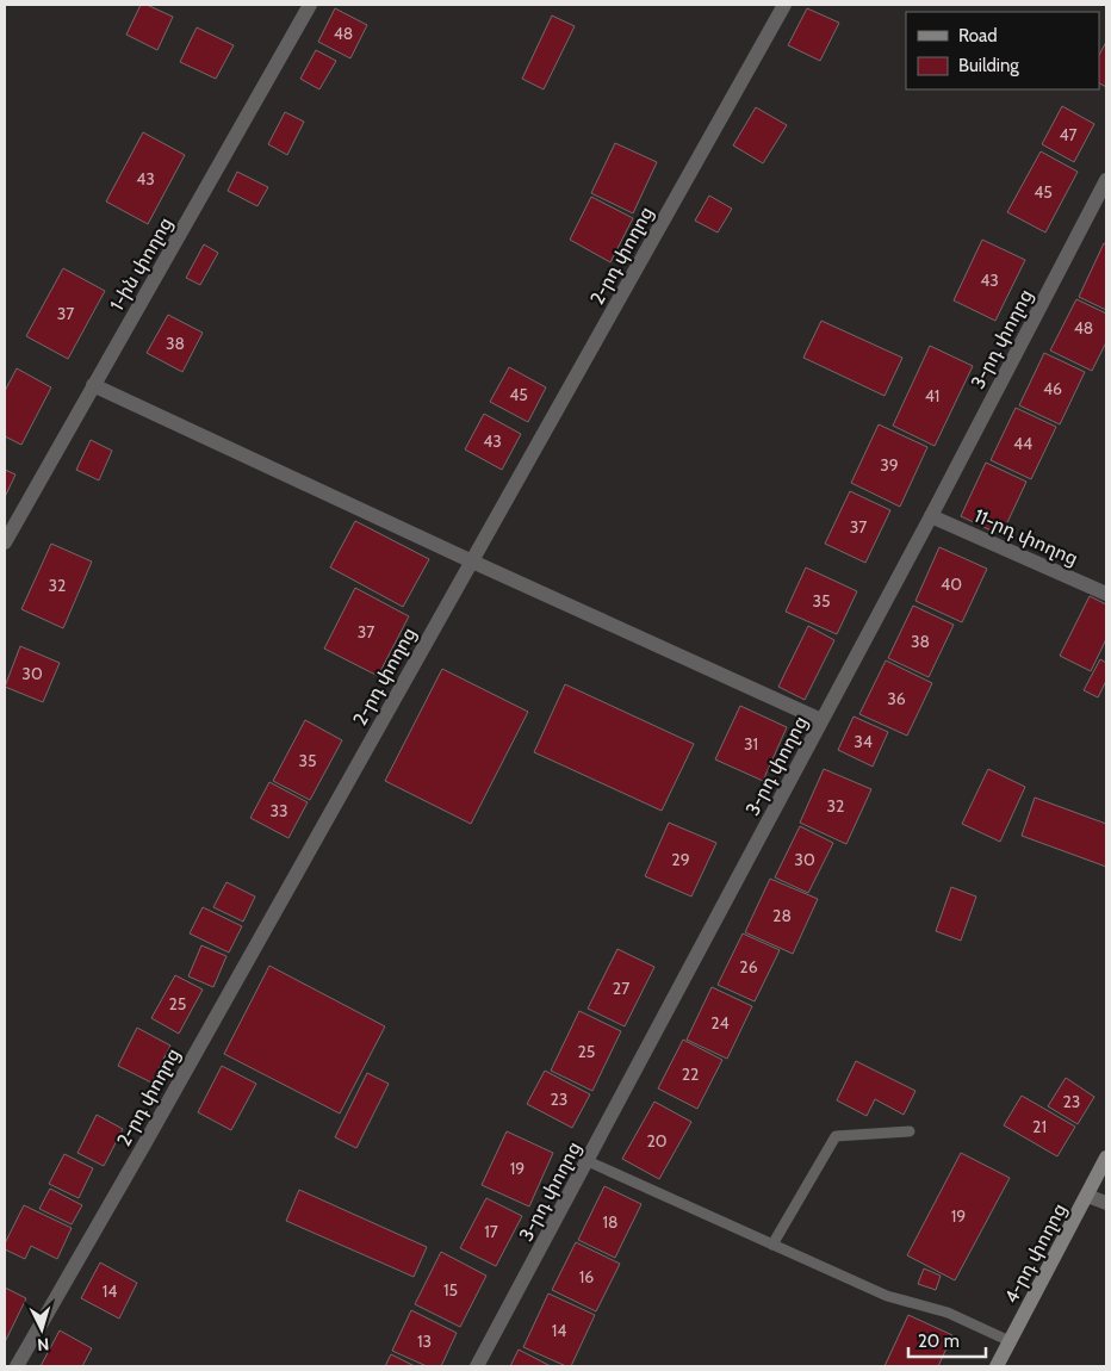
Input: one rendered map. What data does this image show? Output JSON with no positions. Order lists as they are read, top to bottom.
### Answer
{
  "streets": {
    "main road": ["4-րդ փողոց"],
    "street": [
      "2-րդ փողոց",
      "1-ին փողոց",
      "3-րդ փողոց",
      "11-րդ փողոց"
    ]
  },
  "crossings": [
    ["3-րդ փողոց", "11-րդ փողոց"]
  ],
  "house_numbers": [
    "48",
    "47",
    "43",
    "45",
    "43",
    "37",
    "48",
    "38",
    "46",
    "45",
    "41",
    "43",
    "44",
    "39",
    "37",
    "40",
    "32",
    "35",
    "37",
    "38",
    "30",
    "36",
    "34",
    "31",
    "35",
    "32",
    "33",
    "29",
    "30",
    "28",
    "26",
    "27",
    "25",
    "24",
    "25",
    "22",
    "23",
    "23",
    "21",
    "20",
    "19",
    "19",
    "18",
    "17",
    "16",
    "15",
    "14",
    "14",
    "13"
  ],
  "legend": ["Road", "Building"],
  "scale_bar": "20 m",
  "north": "bottom"
}
